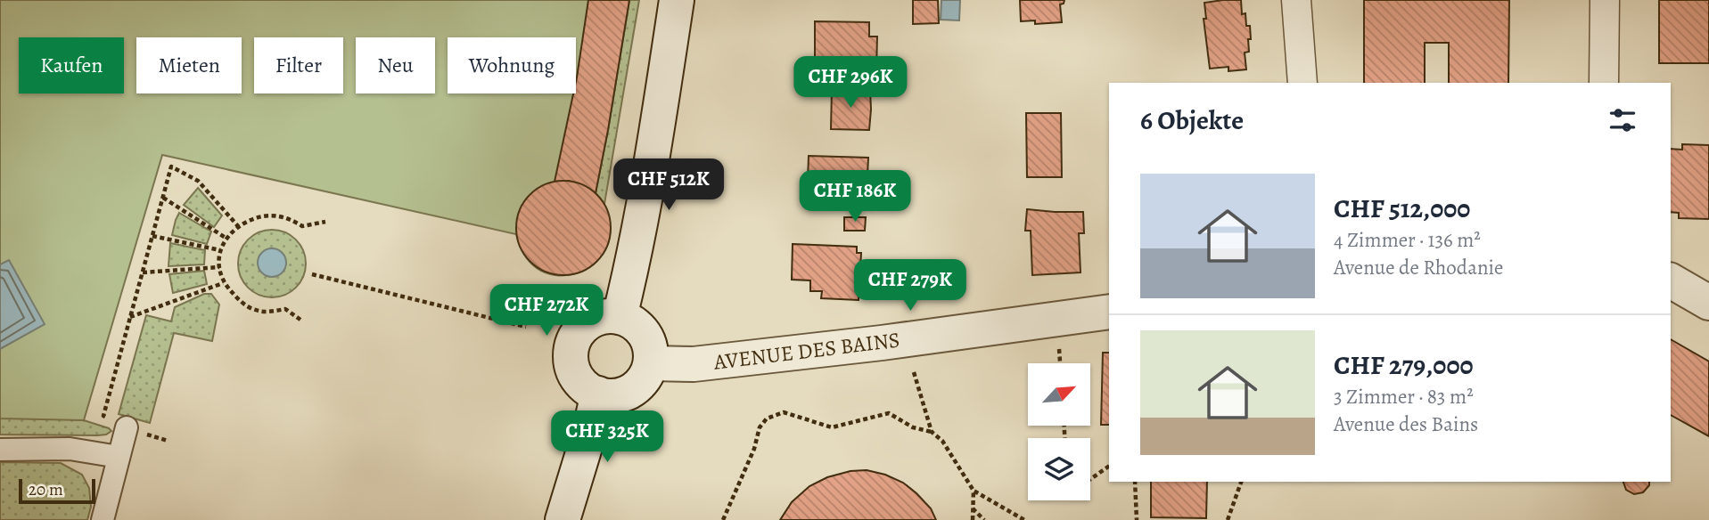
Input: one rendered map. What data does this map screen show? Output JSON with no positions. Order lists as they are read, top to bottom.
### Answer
{
  "streets": {
    "main road": ["AVENUE DES BAINS"]
  },
  "scale_bar": "20 m",
  "north": "top right",
  "page": {
    "chip": [
      "Kaufen",
      "Mieten",
      "Filter",
      "Neu",
      "Wohnung"
    ],
    "price": [
      "CHF 296K",
      "CHF 512K",
      "CHF 186K",
      "CHF 279K",
      "CHF 272K",
      "CHF 325K"
    ],
    "heading": "6 Objekte",
    "list": [
      {
        "name": "CHF 512,000",
        "note": "4 Zimmer · 136 m² · Avenue de Rhodanie"
      },
      {
        "name": "CHF 279,000",
        "note": "3 Zimmer · 83 m² · Avenue des Bains"
      }
    ],
    "scale": "20 m"
  }
}
